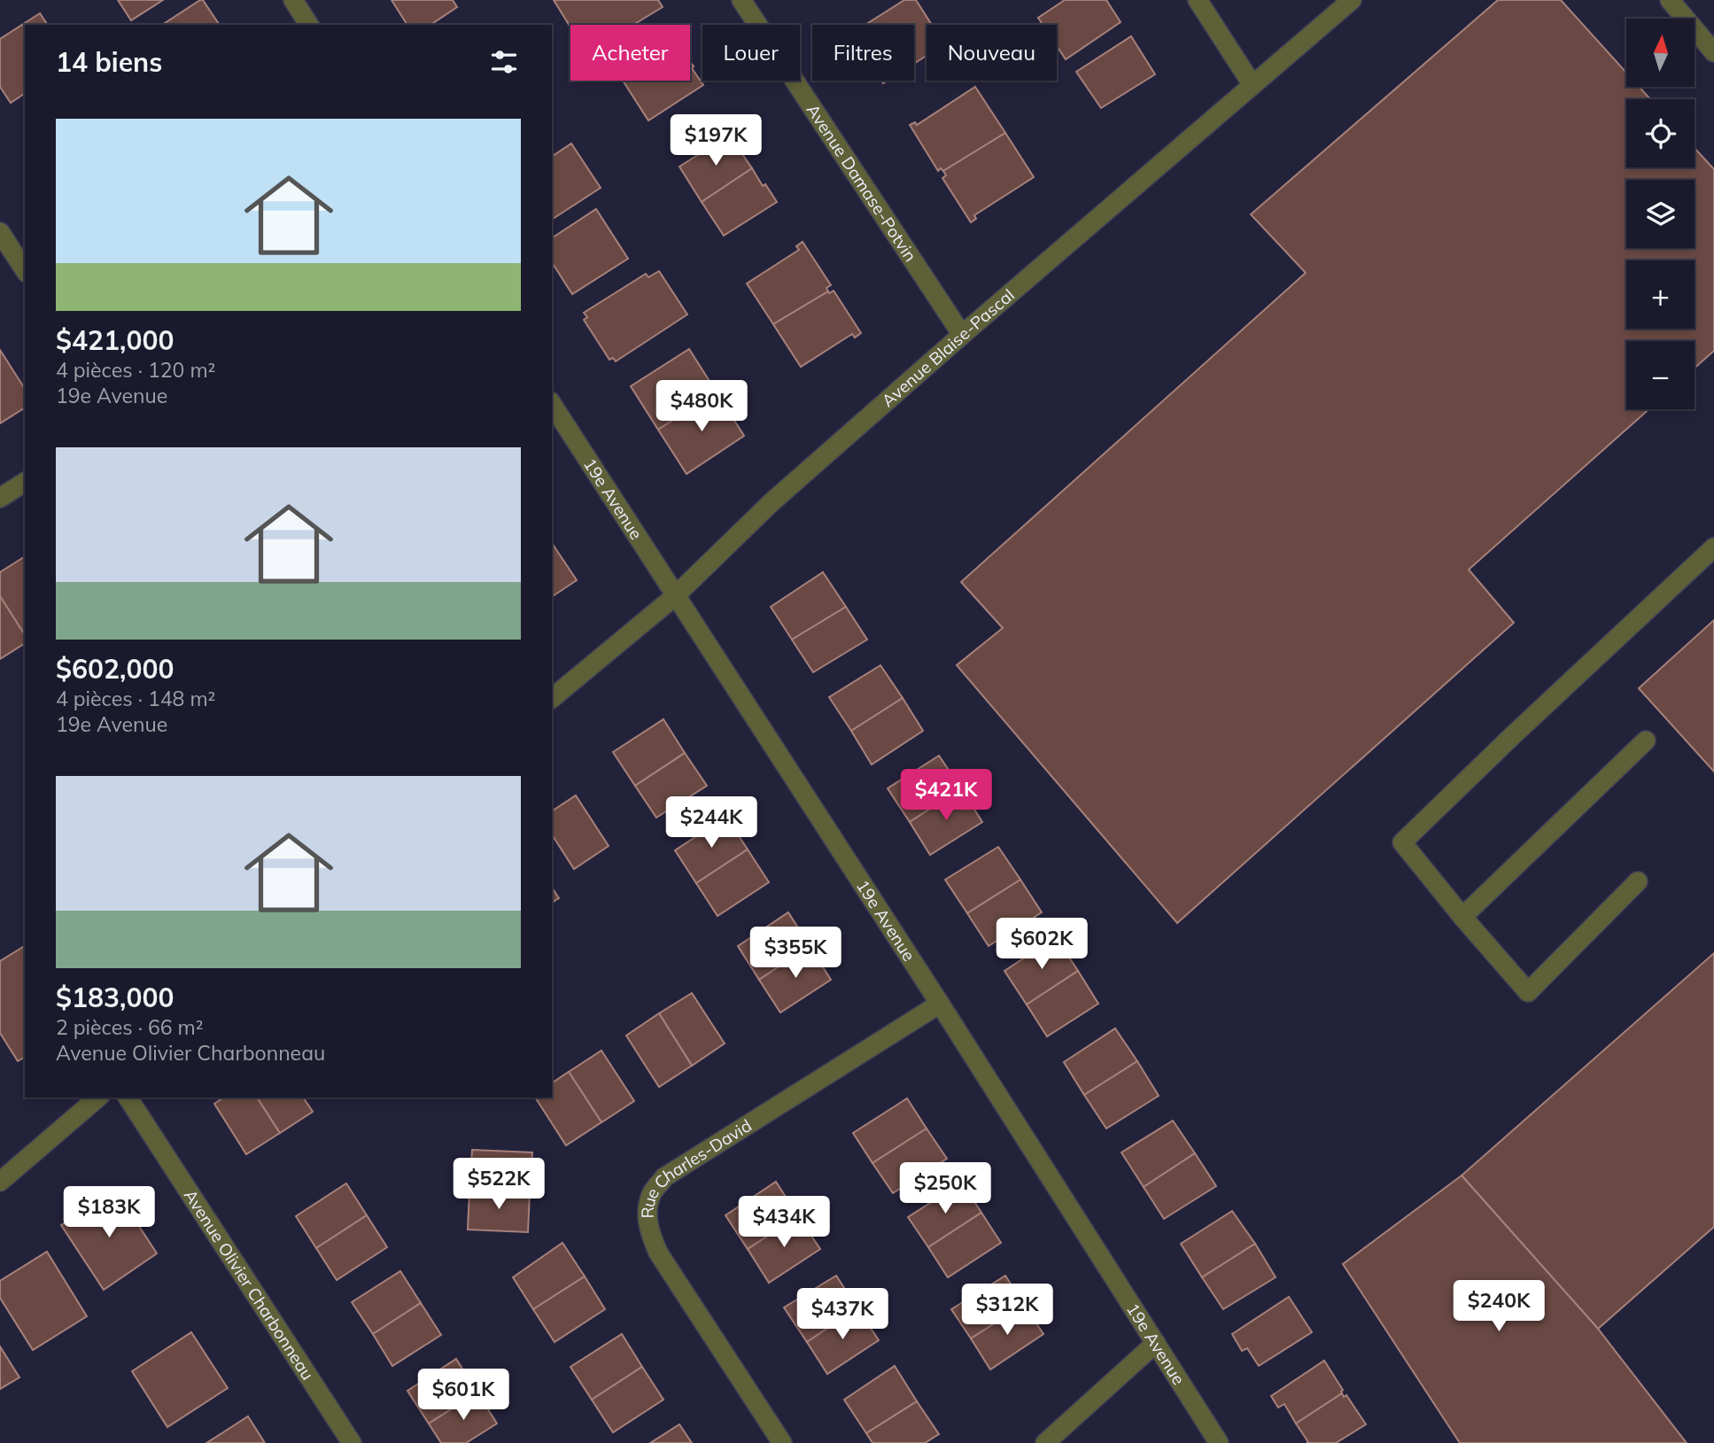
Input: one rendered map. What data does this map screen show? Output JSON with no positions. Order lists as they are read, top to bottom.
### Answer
{
  "streets": {
    "street": [
      "Avenue Damase-Potvin",
      "Avenue Blaise-Pascal",
      "19e Avenue",
      "Rue Charles-David",
      "Avenue Olivier Charbonneau"
    ]
  },
  "crossings": [
    ["Avenue Damase-Potvin", "Avenue Blaise-Pascal"],
    ["Avenue Blaise-Pascal", "19e Avenue"],
    ["19e Avenue", "Rue Charles-David"]
  ],
  "north": "top",
  "page": {
    "map_buttons": ["+", "−"],
    "chip": [
      "Acheter",
      "Louer",
      "Filtres",
      "Nouveau"
    ],
    "heading": "14 biens",
    "list": [
      {
        "name": "$421,000",
        "note": "4 pièces · 120 m² · 19e Avenue"
      },
      {
        "name": "$602,000",
        "note": "4 pièces · 148 m² · 19e Avenue"
      },
      {
        "name": "$183,000",
        "note": "2 pièces · 66 m² · Avenue Olivier Charbonneau"
      }
    ],
    "price": [
      "$197K",
      "$480K",
      "$421K",
      "$244K",
      "$602K",
      "$355K",
      "$522K",
      "$250K",
      "$183K",
      "$434K",
      "$240K",
      "$312K",
      "$437K",
      "$601K"
    ]
  }
}
